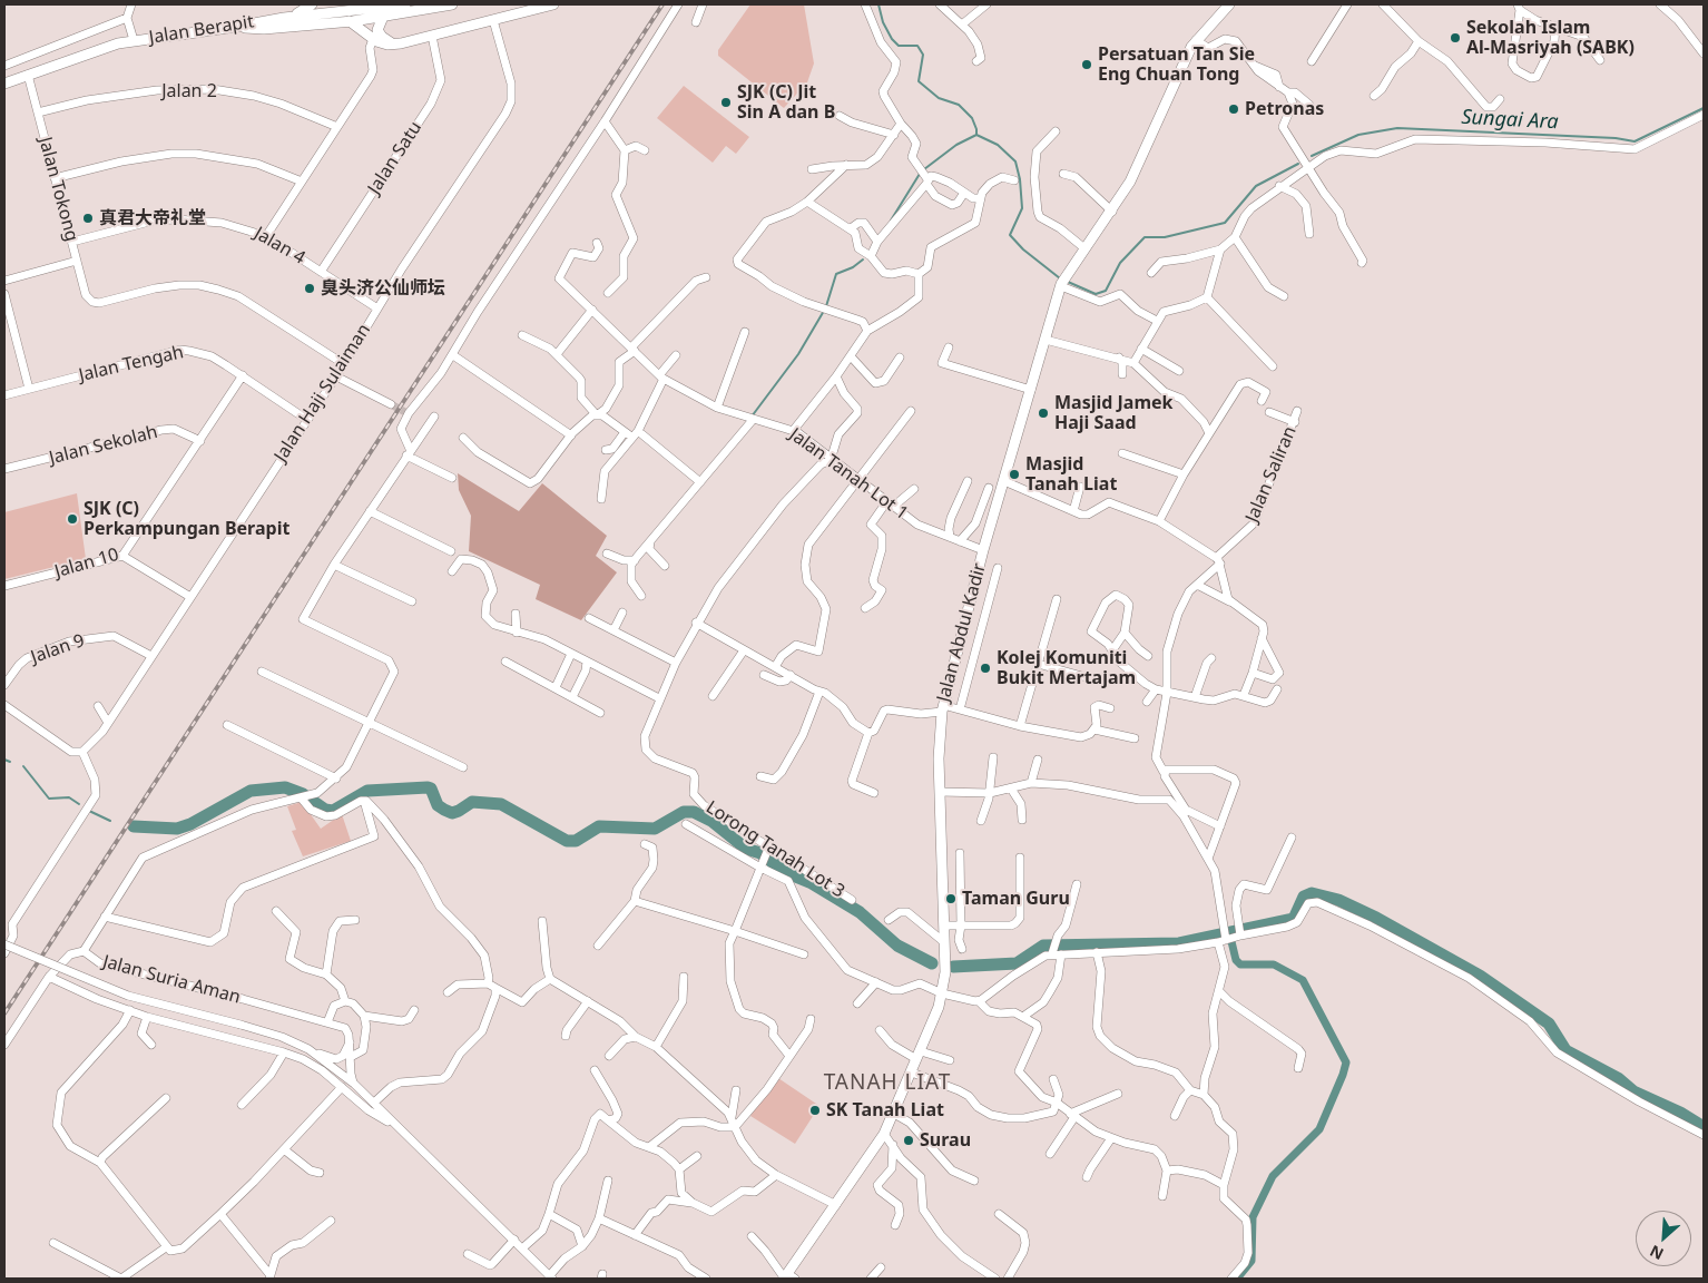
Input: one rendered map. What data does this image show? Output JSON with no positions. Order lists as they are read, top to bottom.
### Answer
{
  "streets": {
    "main road": ["Jalan Berapit", "Jalan Abdul Kadir"],
    "street": [
      "Jalan 2",
      "Jalan Satu",
      "Jalan Tokong",
      "Jalan 4",
      "Jalan Tengah",
      "Jalan Haji Sulaiman",
      "Jalan Sekolah",
      "Jalan Tanah Lot 1",
      "Jalan Saliran",
      "Jalan 10",
      "Jalan 9",
      "Lorong Tanah Lot 3",
      "Jalan Suria Aman"
    ]
  },
  "crossings": [
    ["Jalan Berapit", "Jalan Tokong"],
    ["Jalan 2", "Jalan Tokong"],
    ["Jalan Satu", "Jalan 4"],
    ["Jalan Tokong", "Jalan 4"],
    ["Jalan Tokong", "Jalan Haji Sulaiman"],
    ["Jalan 4", "Jalan Haji Sulaiman"],
    ["Jalan Tengah", "Jalan Haji Sulaiman"],
    ["Jalan Tengah", "Jalan 10"],
    ["Jalan Haji Sulaiman", "Jalan 9"],
    ["Jalan Sekolah", "Jalan 10"],
    ["Jalan Tanah Lot 1", "Jalan Abdul Kadir"],
    ["Jalan Tanah Lot 1", "Lorong Tanah Lot 3"]
  ],
  "districts": ["TANAH LIAT"],
  "water": ["Sungai Ara"],
  "places": [
    "Sekolah Islam Al-Masriyah (SABK)",
    "Persatuan Tan Sie Eng Chuan Tong",
    "SJK (C) Jit Sin A dan B",
    "Petronas",
    "真君大帝礼堂",
    "臭头济公仙师坛",
    "Masjid Jamek Haji Saad",
    "Masjid Tanah Liat",
    "SJK (C) Perkampungan Berapit",
    "Kolej Komuniti Bukit Mertajam",
    "Taman Guru",
    "SK Tanah Liat",
    "Surau"
  ],
  "north": "bottom left"
}
